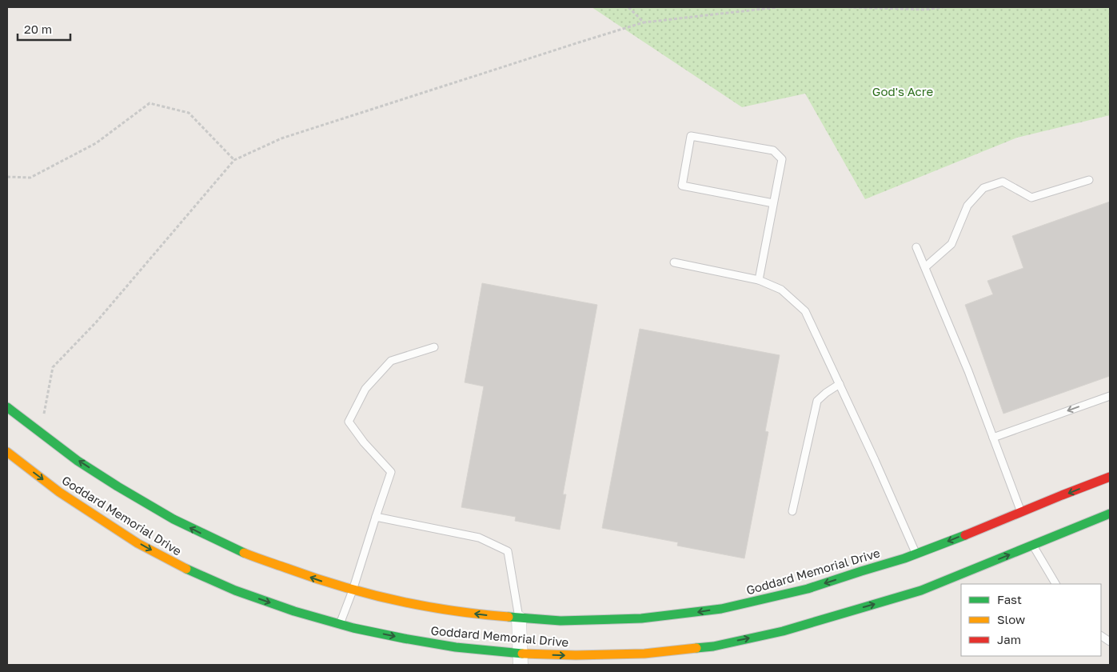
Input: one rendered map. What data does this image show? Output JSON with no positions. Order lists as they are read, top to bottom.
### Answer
{
  "streets": {
    "main road": ["Goddard Memorial Drive"]
  },
  "parks": ["God's Acre"],
  "legend": ["Fast", "Slow", "Jam"],
  "scale_bar": "20 m"
}
